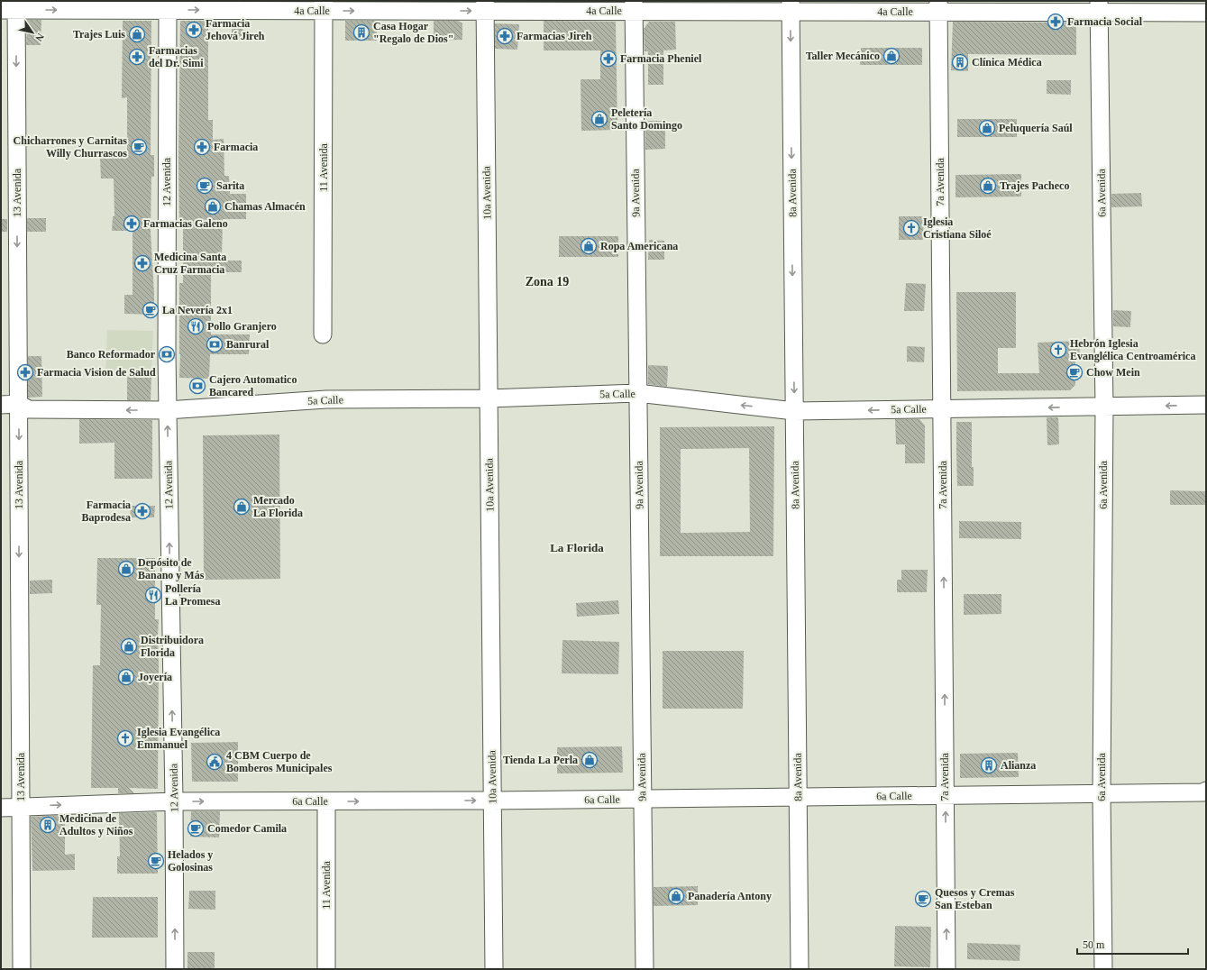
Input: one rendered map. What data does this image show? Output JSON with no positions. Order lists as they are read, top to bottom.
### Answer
{
  "streets": {
    "street": [
      "4a Calle",
      "11 Avenida",
      "12 Avenida",
      "7a Avenida",
      "13 Avenida",
      "10a Avenida",
      "9a Avenida",
      "8a Avenida",
      "6a Avenida",
      "5a Calle",
      "6a Calle"
    ]
  },
  "crossings": [
    ["4a Calle", "11 Avenida"],
    ["4a Calle", "12 Avenida"],
    ["4a Calle", "7a Avenida"],
    ["4a Calle", "13 Avenida"],
    ["4a Calle", "10a Avenida"],
    ["4a Calle", "9a Avenida"],
    ["4a Calle", "8a Avenida"],
    ["4a Calle", "6a Avenida"],
    ["11 Avenida", "6a Calle"],
    ["12 Avenida", "5a Calle"],
    ["12 Avenida", "6a Calle"],
    ["7a Avenida", "5a Calle"],
    ["7a Avenida", "6a Calle"],
    ["13 Avenida", "5a Calle"],
    ["13 Avenida", "6a Calle"],
    ["10a Avenida", "5a Calle"],
    ["10a Avenida", "6a Calle"],
    ["9a Avenida", "5a Calle"],
    ["9a Avenida", "6a Calle"],
    ["8a Avenida", "5a Calle"],
    ["8a Avenida", "6a Calle"],
    ["6a Avenida", "5a Calle"],
    ["6a Avenida", "6a Calle"]
  ],
  "one_way": [
    "4a Calle",
    "12 Avenida",
    "7a Avenida",
    "13 Avenida",
    "8a Avenida",
    "5a Calle",
    "6a Calle"
  ],
  "districts": ["Zona 19", "La Florida"],
  "places": {
    "pharmacy": [
      "Farmacia Social",
      "Farmacia Jehová Jireh",
      "Farmacias Jireh",
      "Farmacias del Dr. Simi",
      "Farmacia Pheniel",
      "Farmacia",
      "Farmacias Galeno",
      "Medicina Santa Cruz Farmacia",
      "Farmacia Vision de Salud",
      "Farmacia Baprodesa"
    ],
    "building": [
      "Casa Hogar \"Regalo de Dios\"",
      "Clínica Médica",
      "Alianza",
      "Medicina de Adultos y Niños"
    ],
    "shop": [
      "Trajes Luis",
      "Taller Mecánico",
      "Peletería Santo Domingo",
      "Peluquería Saúl",
      "Trajes Pacheco",
      "Chamas Almacén",
      "Ropa Americana",
      "Mercado La Florida",
      "Depósito de Banano y Más",
      "Distribuidora Florida",
      "Joyería",
      "Tienda La Perla",
      "Panadería Antony"
    ],
    "cafe": [
      "Chicharrones y Carnitas Willy Churrascos",
      "Sarita",
      "La Nevería 2x1",
      "Chow Mein",
      "Comedor Camila",
      "Helados y Golosinas",
      "Quesos y Cremas San Esteban"
    ],
    "church": ["Iglesia Cristiana Siloé", "Hebrón Iglesia Evanglélica Centroamérica", "Iglesia Evangélica Emmanuel"],
    "restaurant": ["Pollo Granjero", "Pollería La Promesa"],
    "bank": ["Banrural", "Banco Reformador", "Cajero Automatico Bancared"],
    "public building": ["4 CBM Cuerpo de Bomberos Municipales"]
  },
  "scale_bar": "50 m",
  "north": "bottom right"
}
